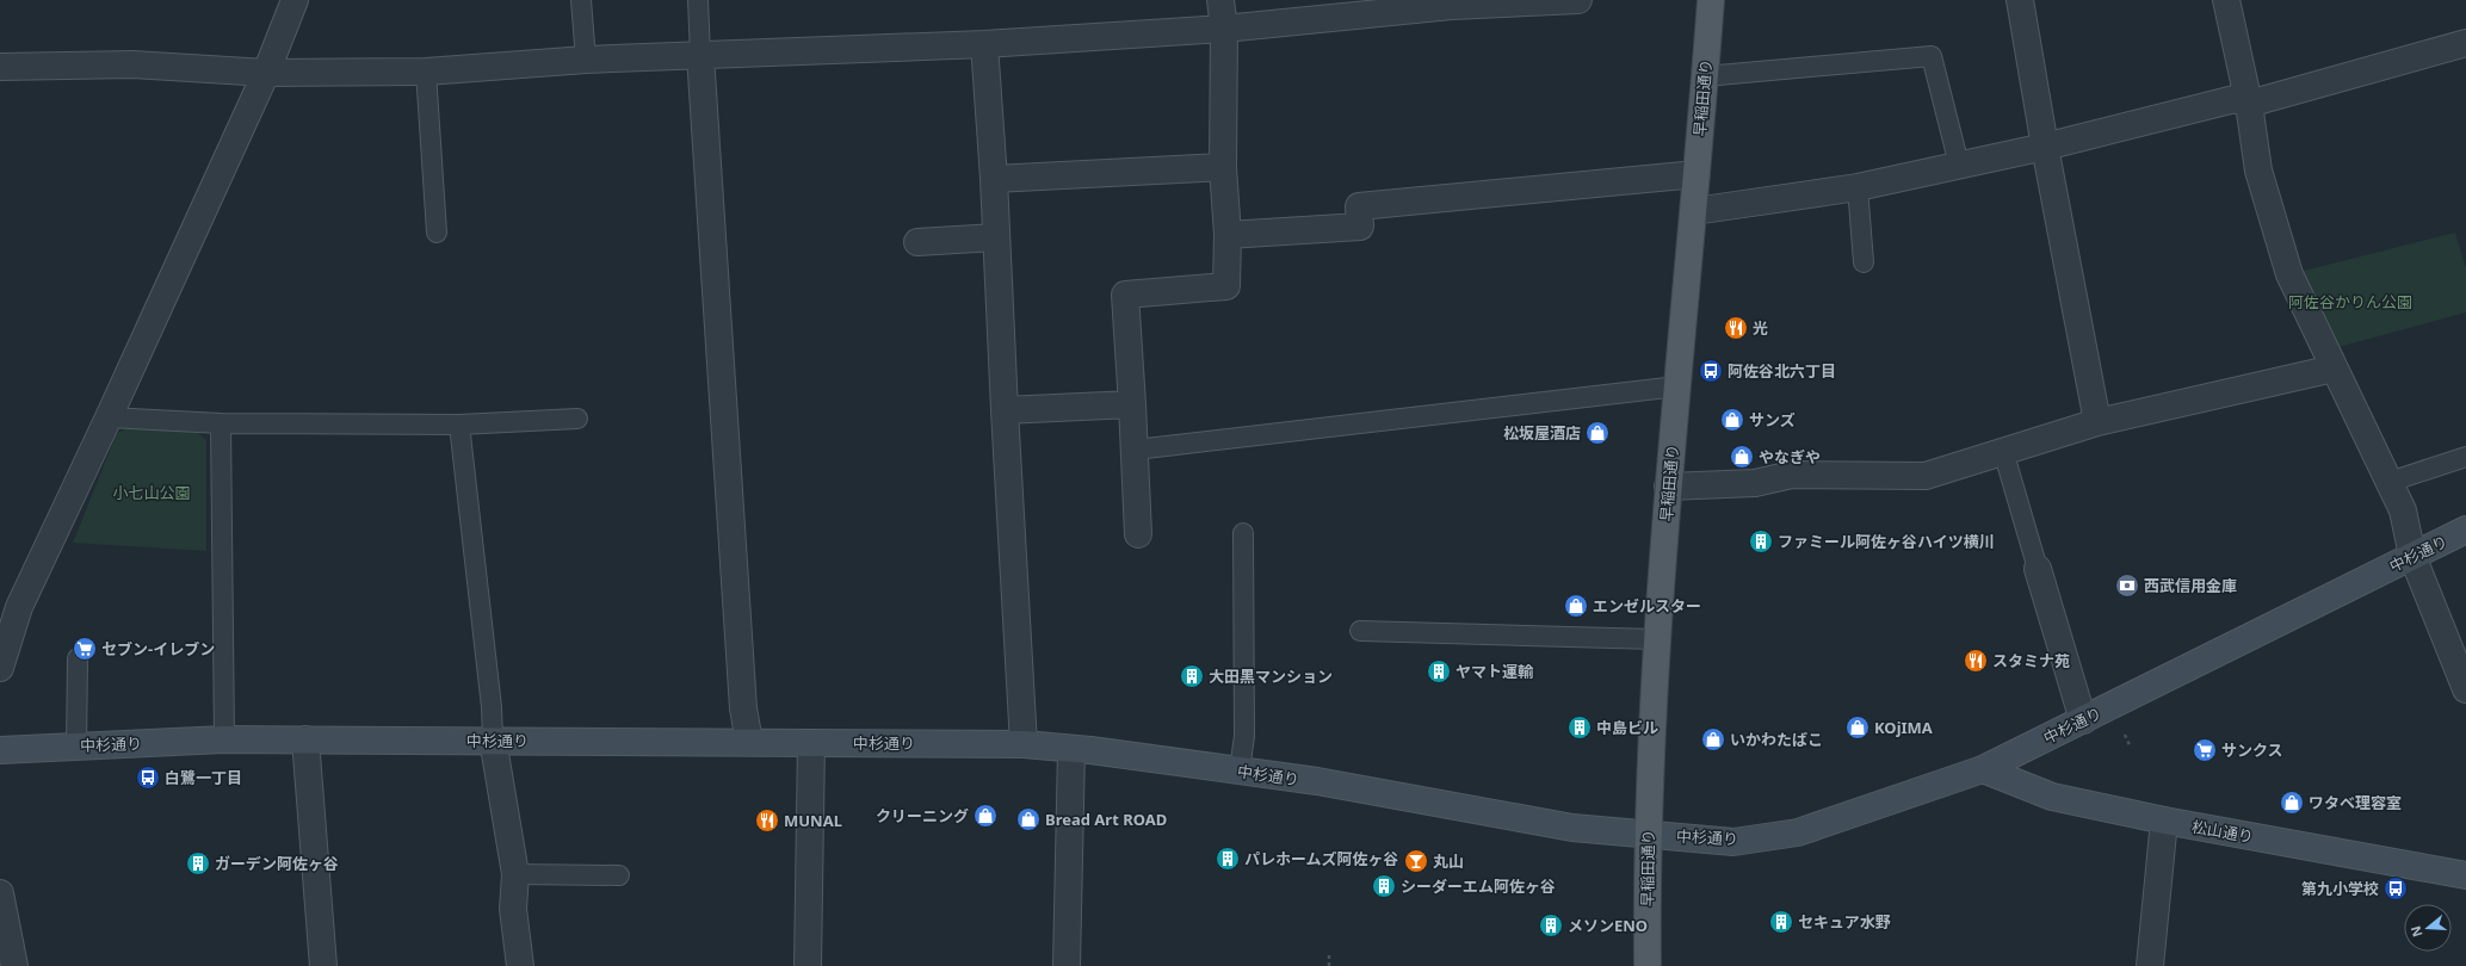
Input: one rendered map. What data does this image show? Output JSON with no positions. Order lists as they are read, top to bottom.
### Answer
{
  "streets": {
    "main road": ["早稲田通り", "中杉通り", "松山通り"]
  },
  "crossings": [
    ["早稲田通り", "中杉通り"],
    ["中杉通り", "松山通り"]
  ],
  "parks": ["阿佐谷かりん公園", "小七山公園"],
  "places": {
    "restaurant": ["光", "スタミナ苑", "MUNAL"],
    "bus stop": ["阿佐谷北六丁目", "白鷺一丁目", "第九小学校"],
    "shop": [
      "サンズ",
      "松坂屋酒店",
      "やなぎや",
      "エンゼルスター",
      "KOjIMA",
      "いかわたばこ",
      "ワタベ理容室",
      "クリーニング",
      "Bread Art ROAD"
    ],
    "building": [
      "ファミール阿佐ヶ谷ハイツ横川",
      "ヤマト運輸",
      "大田黒マンション",
      "中島ビル",
      "パレホームズ阿佐ヶ谷",
      "ガーデン阿佐ヶ谷",
      "シーダーエム阿佐ヶ谷",
      "セキュア水野",
      "メソンENO"
    ],
    "bank": ["西武信用金庫"],
    "supermarket": ["セブン-イレブン", "サンクス"],
    "bar": ["丸山"]
  },
  "north": "left"
}
